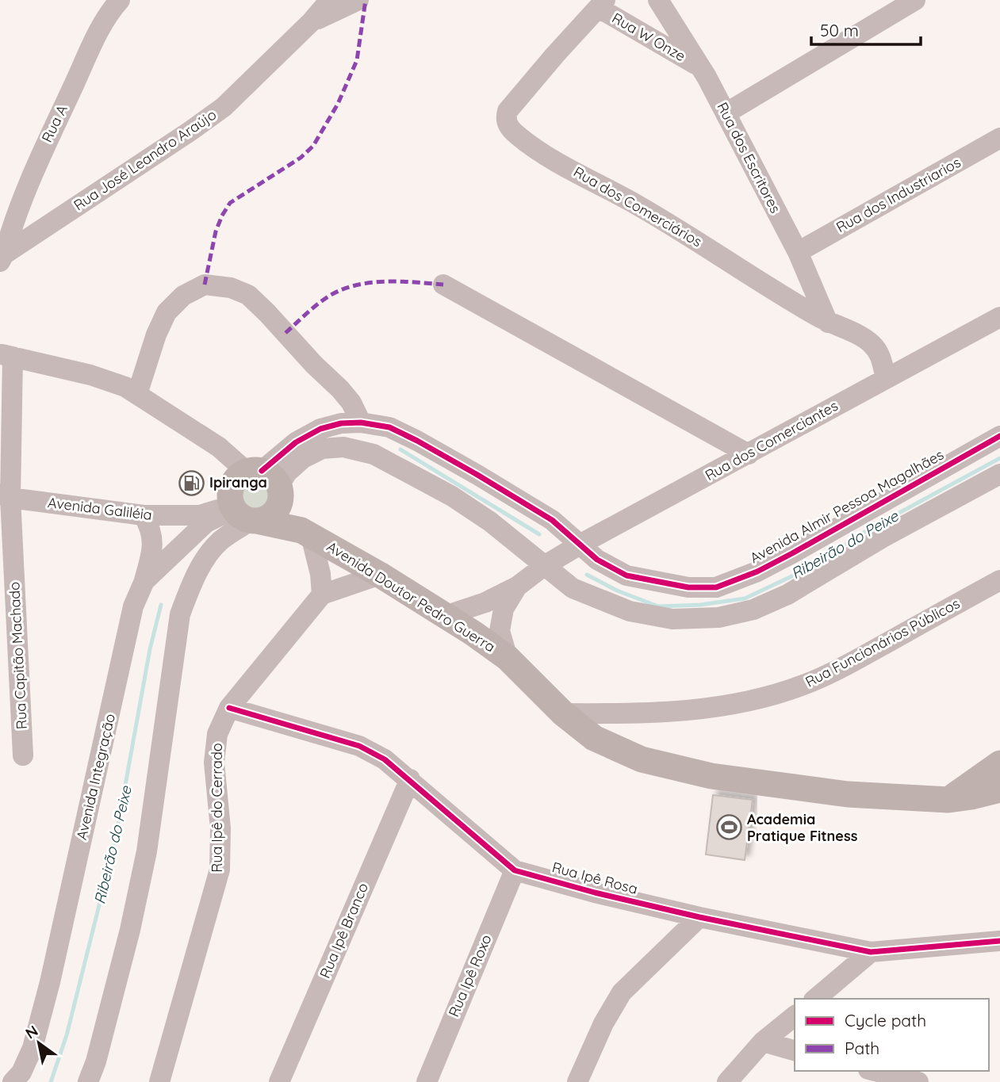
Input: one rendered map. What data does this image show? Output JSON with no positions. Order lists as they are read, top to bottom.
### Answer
{
  "streets": {
    "main road": ["Avenida Doutor Pedro Guerra"],
    "street": [
      "Rua W Onze",
      "Rua A",
      "Rua dos Escritores",
      "Rua José Leandro Araújo",
      "Rua dos Industriarios",
      "Rua dos Comerciários",
      "Rua dos Comerciantes",
      "Avenida Almir Pessoa Magalhães",
      "Avenida Galiléia",
      "Rua Funcionários Públicos",
      "Rua Capitão Machado",
      "Avenida Integração",
      "Rua Ipê do Cerrado",
      "Rua Ipê Rosa",
      "Rua Ipê Branco",
      "Rua Ipê Roxo"
    ]
  },
  "crossings": [
    ["Rua W Onze", "Rua dos Escritores"],
    ["Rua W Onze", "Rua dos Comerciários"],
    ["Rua A", "Rua José Leandro Araújo"],
    ["Rua dos Escritores", "Rua dos Industriarios"],
    ["Rua dos Escritores", "Rua dos Comerciários"],
    ["Rua dos Comerciários", "Rua dos Comerciantes"],
    ["Rua dos Comerciantes", "Avenida Almir Pessoa Magalhães"],
    ["Avenida Almir Pessoa Magalhães", "Avenida Doutor Pedro Guerra"],
    ["Avenida Galiléia", "Avenida Doutor Pedro Guerra"],
    ["Avenida Galiléia", "Rua Capitão Machado"],
    ["Avenida Galiléia", "Avenida Integração"],
    ["Avenida Doutor Pedro Guerra", "Rua Funcionários Públicos"],
    ["Avenida Doutor Pedro Guerra", "Avenida Integração"],
    ["Rua Ipê do Cerrado", "Rua Ipê Rosa"],
    ["Rua Ipê Rosa", "Rua Ipê Branco"],
    ["Rua Ipê Rosa", "Rua Ipê Roxo"]
  ],
  "water": ["Ribeirão do Peixe"],
  "places": {
    "fuel station": ["Ipiranga"],
    "sports": ["Academia Pratique Fitness"]
  },
  "legend": ["Cycle path", "Path"],
  "scale_bar": "50 m",
  "north": "top left"
}
